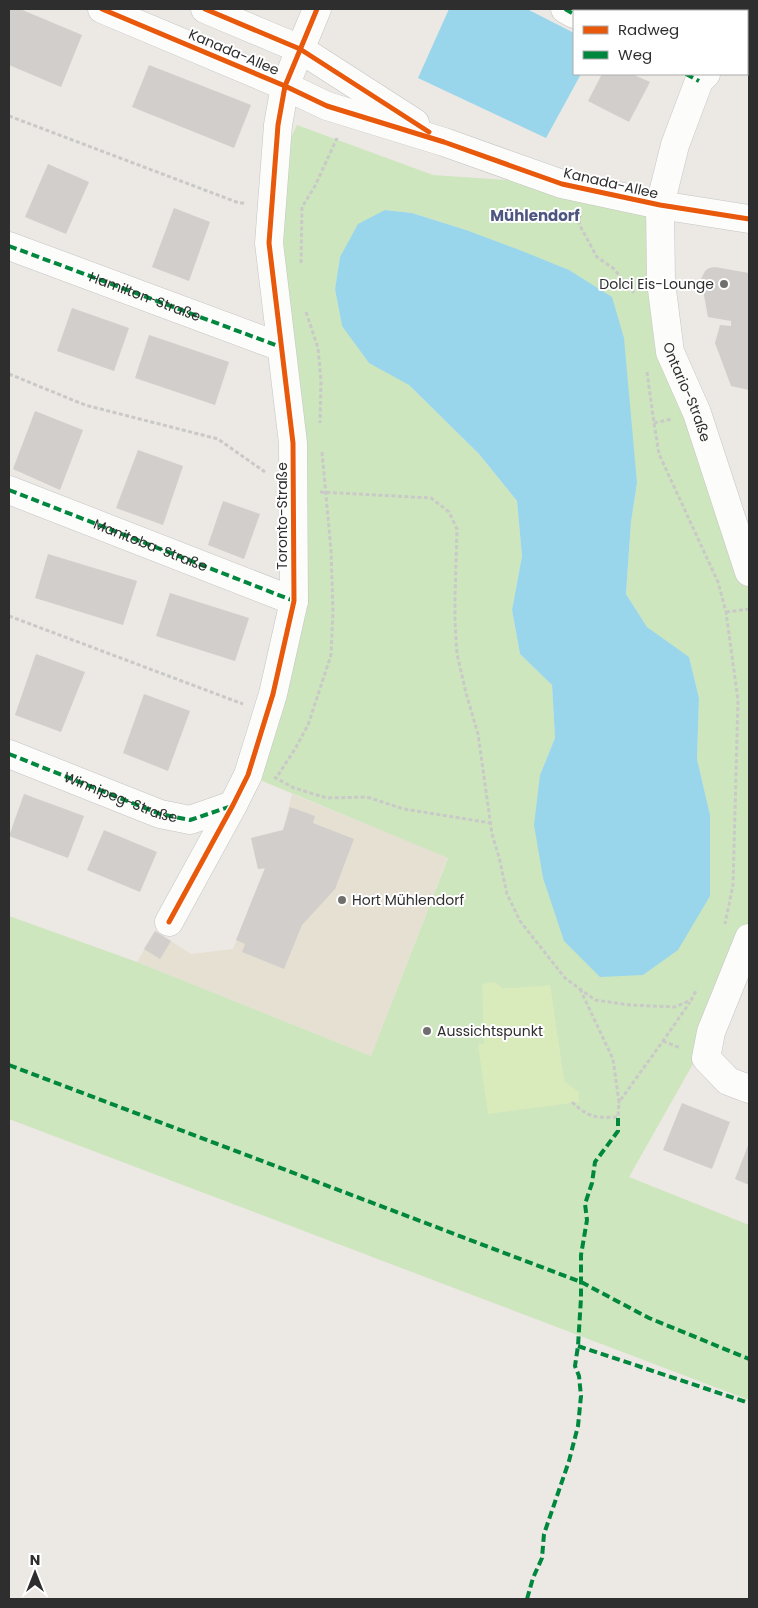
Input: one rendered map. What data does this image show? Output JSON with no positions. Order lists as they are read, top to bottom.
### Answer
{
  "streets": {
    "street": [
      "Kanada-Allee",
      "Hamilton-Straße",
      "Ontario-Straße",
      "Toronto-Straße",
      "Manitoba-Straße",
      "Winnipeg-Straße"
    ]
  },
  "crossings": [
    ["Kanada-Allee", "Ontario-Straße"],
    ["Kanada-Allee", "Toronto-Straße"],
    ["Hamilton-Straße", "Toronto-Straße"],
    ["Toronto-Straße", "Manitoba-Straße"],
    ["Toronto-Straße", "Winnipeg-Straße"]
  ],
  "districts": ["Mühlendorf"],
  "places": ["Dolci Eis-Lounge", "Hort Mühlendorf", "Aussichtspunkt"],
  "legend": ["Radweg", "Weg"],
  "north": "top"
}
